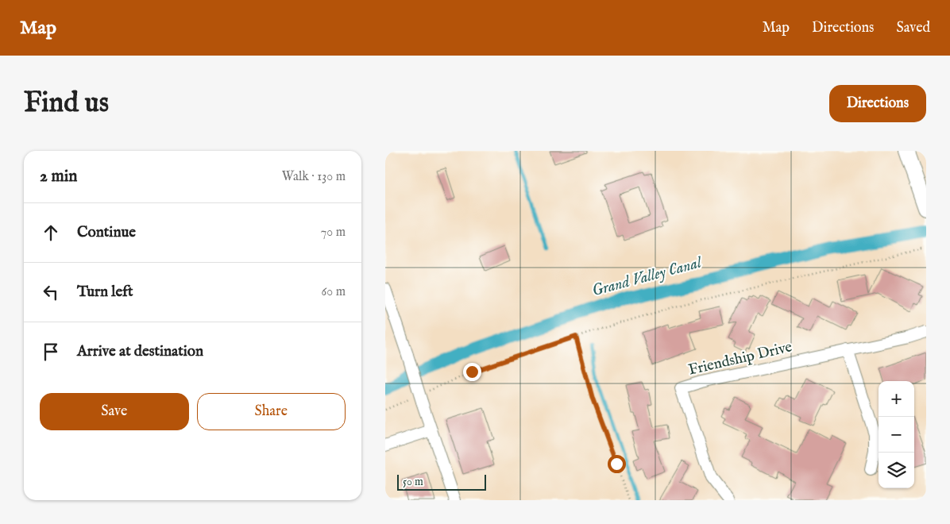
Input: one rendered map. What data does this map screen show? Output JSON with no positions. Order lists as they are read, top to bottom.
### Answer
{
  "streets": {
    "street": ["Friendship Drive"]
  },
  "water": ["Grand Valley Canal"],
  "scale_bar": "50 m",
  "page": {
    "header": "Map",
    "nav": ["Map", "Directions", "Saved"],
    "buttons": [
      "Directions",
      ["Save", "Share"]
    ],
    "title": "Find us",
    "heading": ["2 min", "Walk · 130 m"],
    "list": [
      ["Continue", "70 m"],
      ["Turn left", "60 m"],
      "Arrive at destination"
    ],
    "map_buttons": ["+", "−"],
    "scale": "50 m"
  }
}
